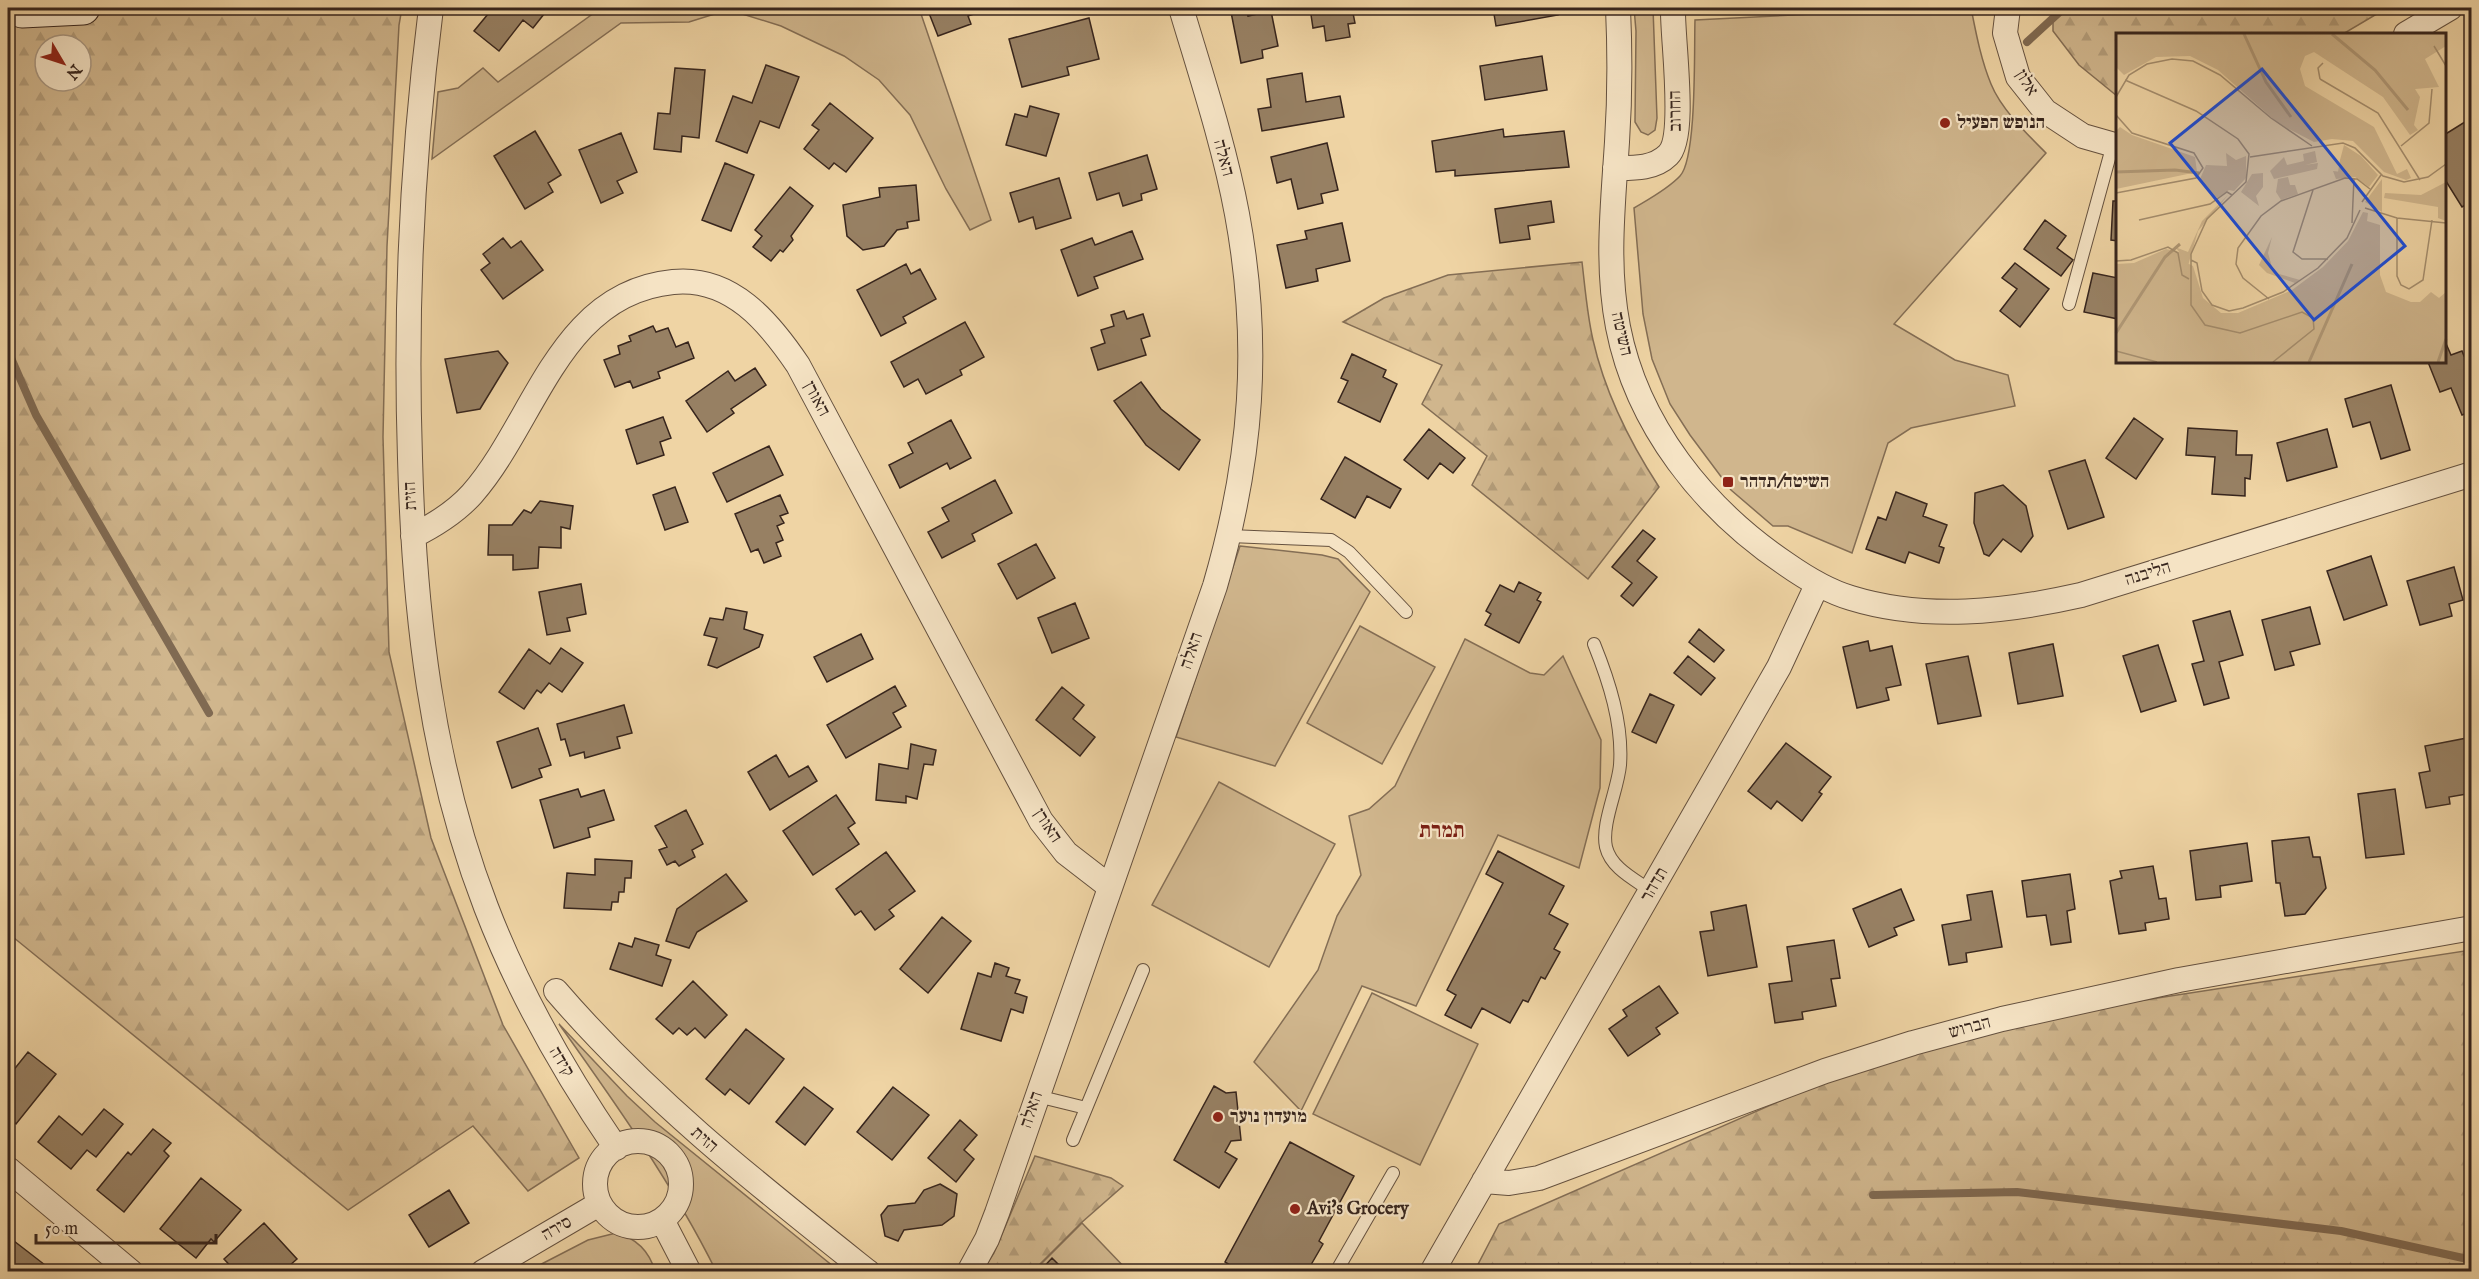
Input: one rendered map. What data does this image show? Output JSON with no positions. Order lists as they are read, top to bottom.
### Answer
{
  "streets": {
    "street": [
      "אלון",
      "החרוב",
      "האלה",
      "השיטה",
      "האורן",
      "הזית",
      "הליבנה",
      "תדהר",
      "הברוש",
      "קידה",
      "סירה"
    ]
  },
  "crossings": [
    ["החרוב", "השיטה"],
    ["האלה", "האורן"],
    ["השיטה", "הליבנה"],
    ["השיטה", "תדהר"],
    ["האורן", "הזית"],
    ["הזית", "קידה"],
    ["הליבנה", "תדהר"],
    ["תדהר", "הברוש"],
    ["קידה", "סירה"]
  ],
  "districts": ["תמרת"],
  "places": {
    "other": ["הנופש הפעיל", "מועדון נוער", "Avi's Grocery"],
    "transit": ["השיטה/תדהר"]
  },
  "scale_bar": "50 m",
  "north": "bottom right"
}
